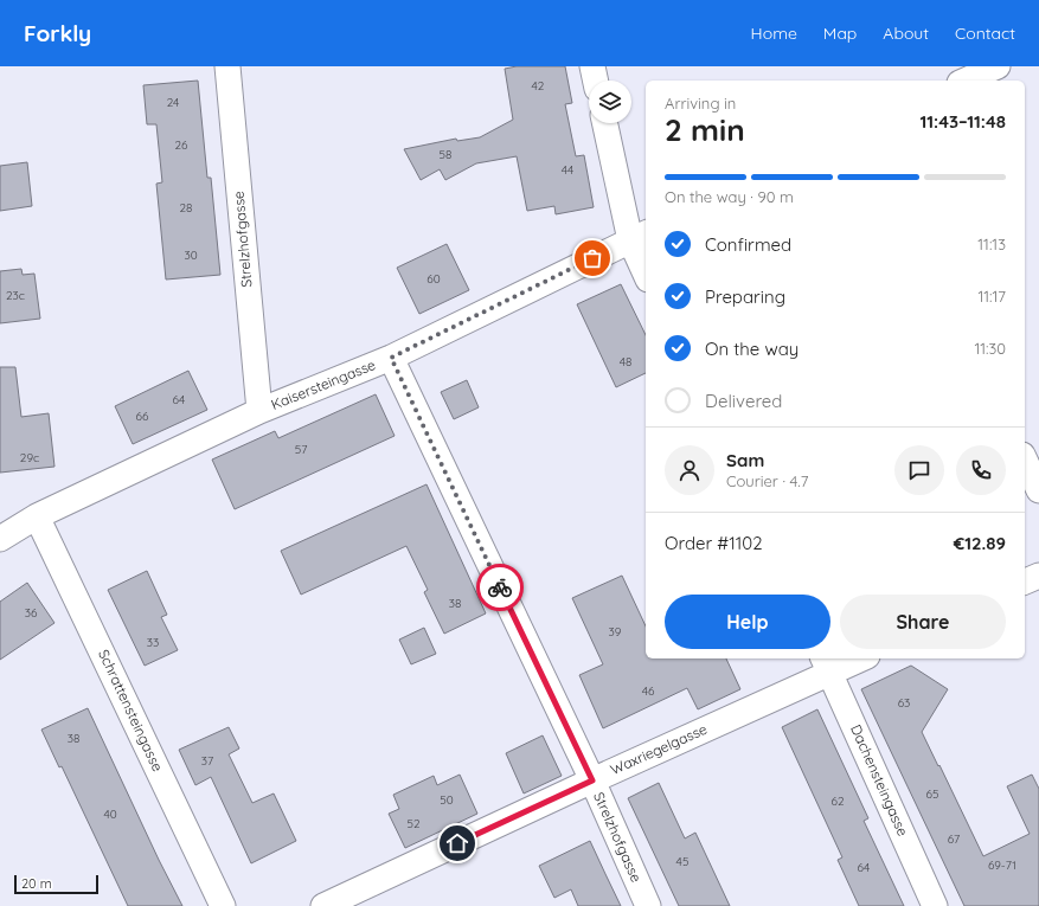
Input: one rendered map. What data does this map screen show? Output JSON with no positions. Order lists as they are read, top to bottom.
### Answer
{
  "streets": {
    "street": [
      "Strelzhofgasse",
      "Kaisersteingasse",
      "Schrattensteingasse",
      "Waxriegelgasse",
      "Dachensteingasse"
    ]
  },
  "crossings": [
    ["Strelzhofgasse", "Kaisersteingasse"],
    ["Strelzhofgasse", "Waxriegelgasse"],
    ["Kaisersteingasse", "Schrattensteingasse"],
    ["Waxriegelgasse", "Dachensteingasse"]
  ],
  "house_numbers": [
    "42",
    "24",
    "26",
    "58",
    "44",
    "28",
    "30",
    "60",
    "23c",
    "48",
    "64",
    "66",
    "57",
    "29c",
    "38",
    "36",
    "39",
    "33",
    "46",
    "63",
    "38",
    "37",
    "65",
    "50",
    "62",
    "40",
    "52",
    "67",
    "45",
    "69-71",
    "64"
  ],
  "scale_bar": "20 m",
  "page": {
    "header": "Forkly",
    "nav": [
      "Home",
      "Map",
      "About",
      "Contact"
    ],
    "heading": ["2 min", "Arriving in", "11:43–11:48"],
    "panel": [
      "Sam",
      "Courier · 4.7",
      "Order #1102",
      "€12.89"
    ],
    "bar": "On the way · 90 m",
    "list": [
      ["Confirmed", "11:13"],
      ["Preparing", "11:17"],
      ["On the way", "11:30"],
      "Delivered"
    ],
    "buttons": ["Help", "Share"],
    "scale": "20 m"
  }
}
